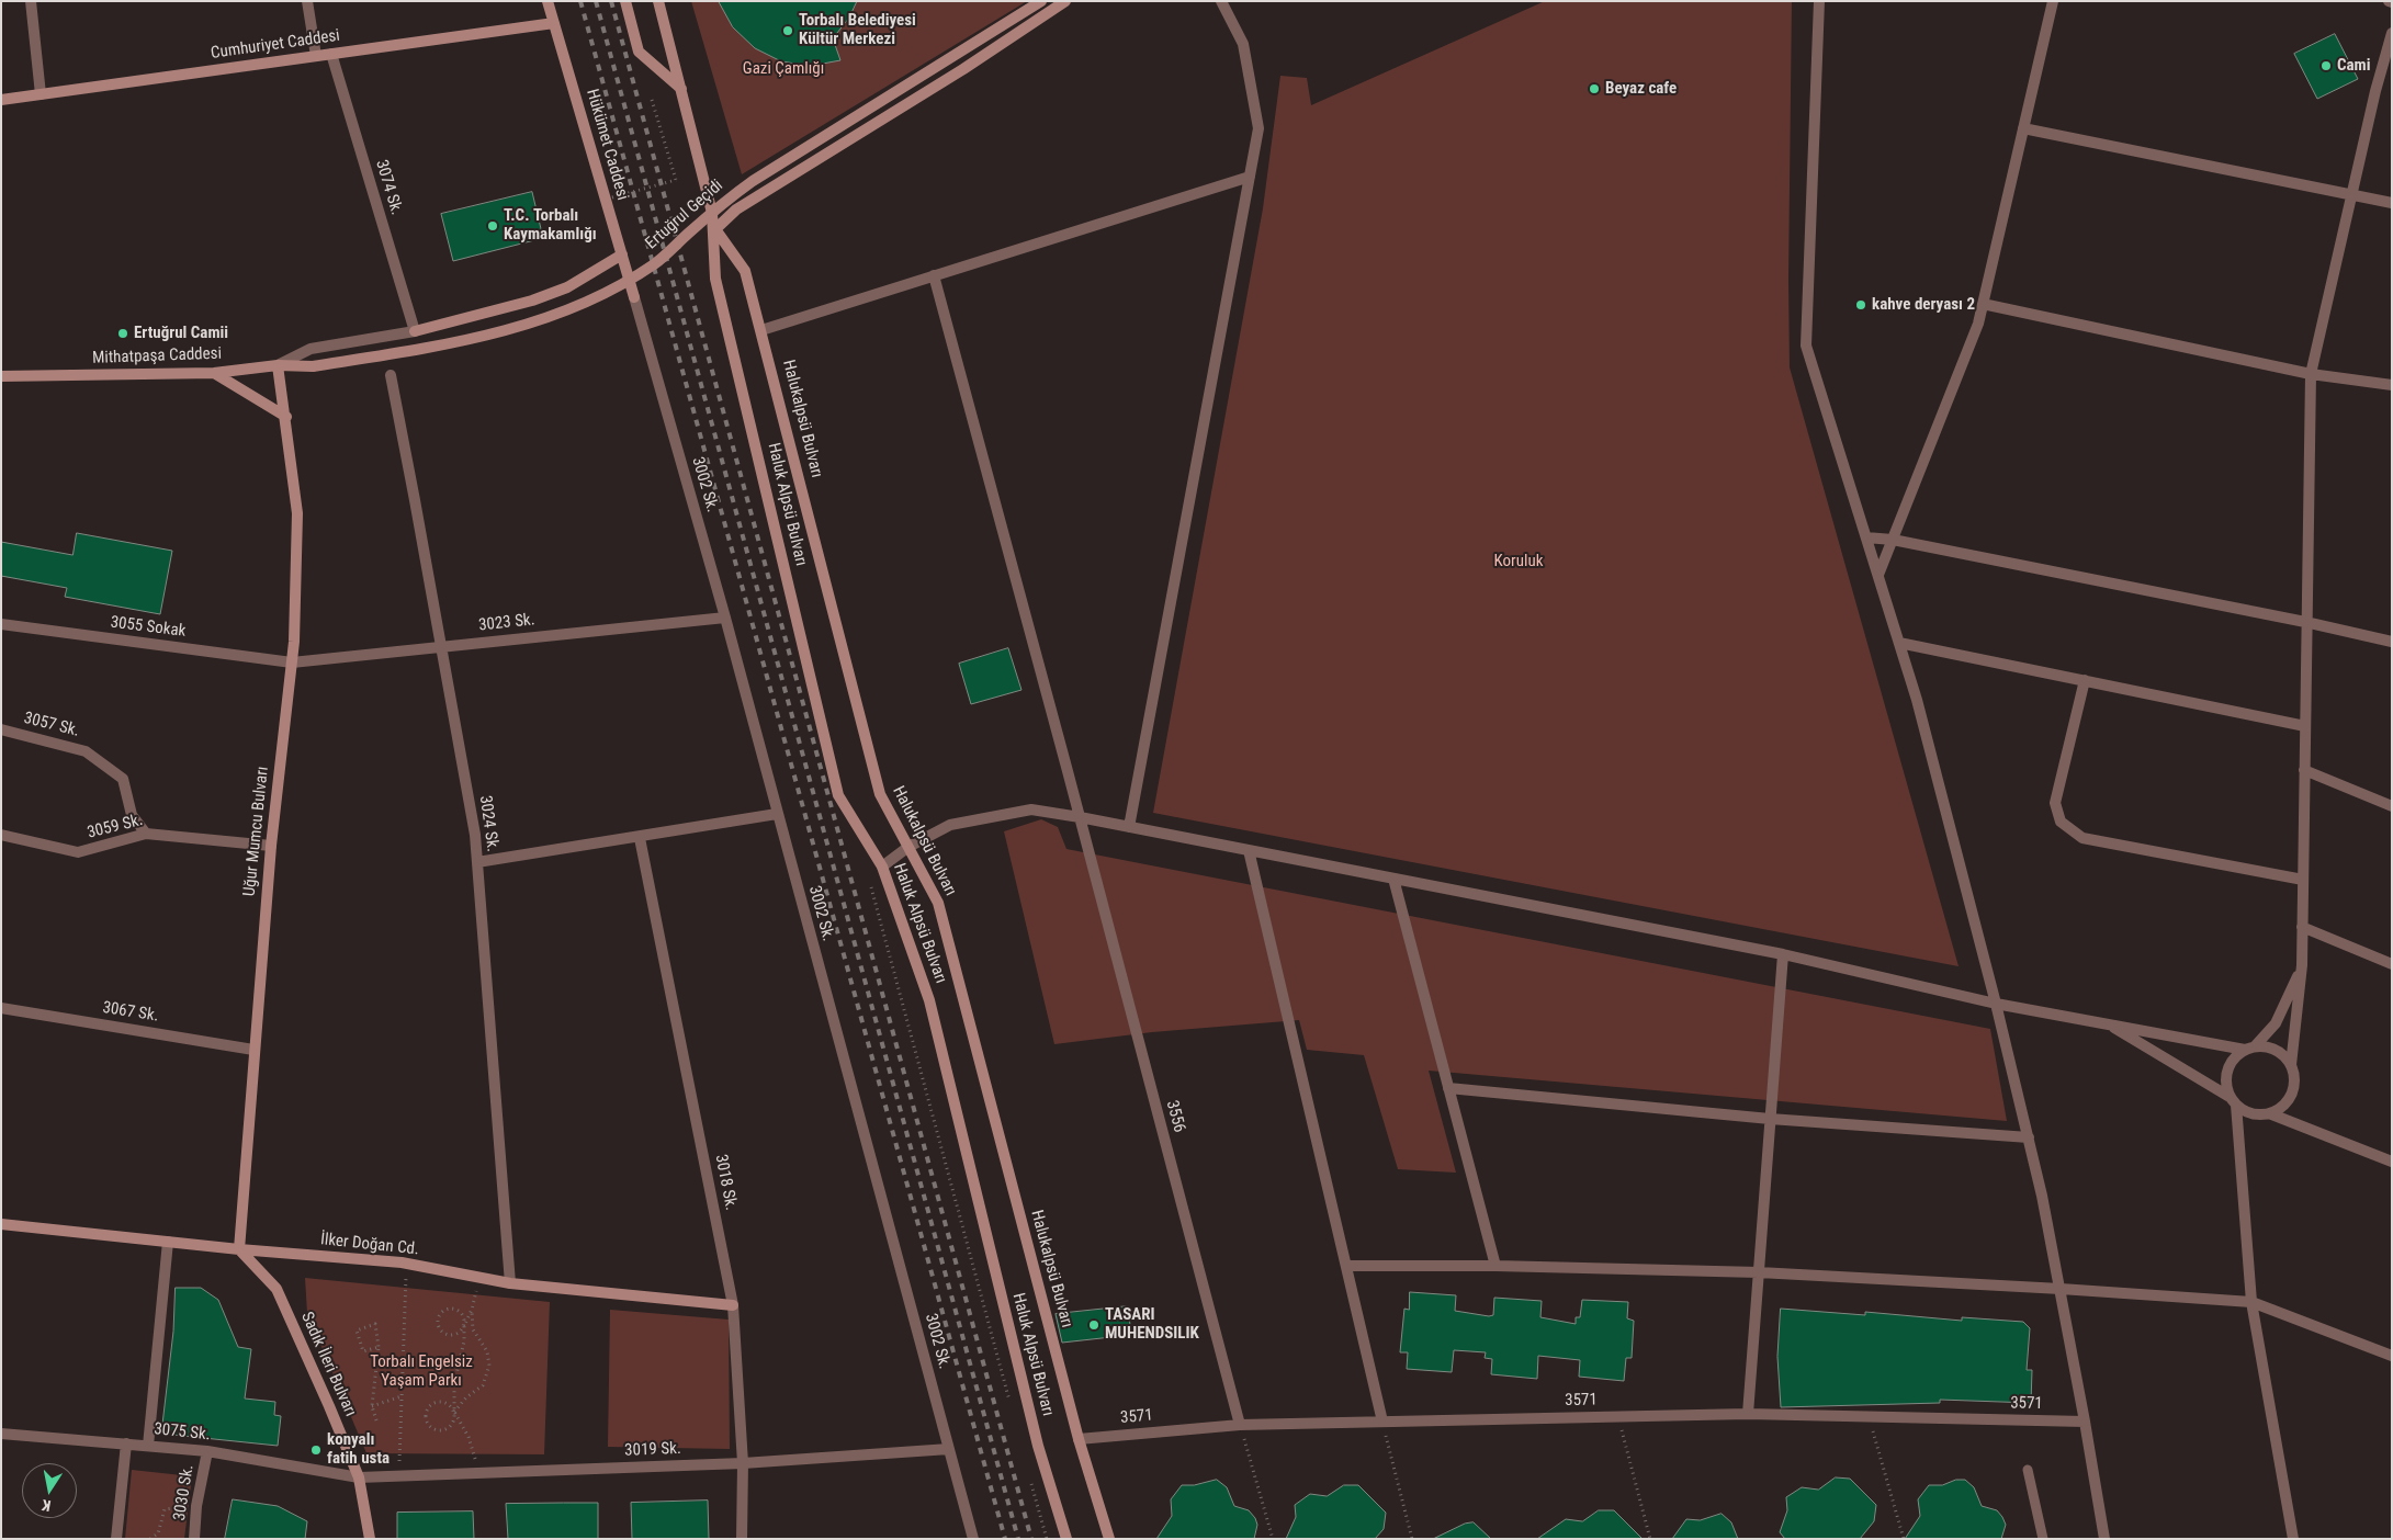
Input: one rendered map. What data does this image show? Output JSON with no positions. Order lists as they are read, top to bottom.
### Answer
{
  "streets": {
    "main road": [
      "Cumhuriyet Caddesi",
      "Hükümet Caddesi",
      "Ertuğrul Geçidi",
      "Mithatpaşa Caddesi",
      "Halukalpsü Bulvarı",
      "Haluk Alpsü Bulvarı",
      "Uğur Mumcu Bulvarı",
      "İlker Doğan Cd.",
      "Sadık İleri Bulvarı"
    ],
    "street": [
      "3074 Sk.",
      "3002 Sk.",
      "3023 Sk.",
      "3055 Sokak",
      "3057 Sk.",
      "3024 Sk.",
      "3059 Sk.",
      "3067 Sk.",
      "3556",
      "3018 Sk.",
      "3571",
      "3075 Sk.",
      "3019 Sk.",
      "3030 Sk."
    ]
  },
  "crossings": [
    ["Cumhuriyet Caddesi", "Hükümet Caddesi"],
    ["Cumhuriyet Caddesi", "3074 Sk."],
    ["Hükümet Caddesi", "3002 Sk."],
    ["Ertuğrul Geçidi", "Mithatpaşa Caddesi"],
    ["Mithatpaşa Caddesi", "Uğur Mumcu Bulvarı"],
    ["Halukalpsü Bulvarı", "Haluk Alpsü Bulvarı"],
    ["Halukalpsü Bulvarı", "3571"],
    ["3002 Sk.", "3023 Sk."],
    ["3002 Sk.", "3019 Sk."],
    ["3023 Sk.", "3055 Sokak"],
    ["3023 Sk.", "3024 Sk."],
    ["3023 Sk.", "Uğur Mumcu Bulvarı"],
    ["3055 Sokak", "Uğur Mumcu Bulvarı"],
    ["3057 Sk.", "3059 Sk."],
    ["3024 Sk.", "İlker Doğan Cd."],
    ["3059 Sk.", "Uğur Mumcu Bulvarı"],
    ["Uğur Mumcu Bulvarı", "3067 Sk."],
    ["Uğur Mumcu Bulvarı", "İlker Doğan Cd."],
    ["Uğur Mumcu Bulvarı", "Sadık İleri Bulvarı"],
    ["3556", "3571"],
    ["3018 Sk.", "İlker Doğan Cd."],
    ["3018 Sk.", "3019 Sk."],
    ["İlker Doğan Cd.", "Sadık İleri Bulvarı"],
    ["Sadık İleri Bulvarı", "3075 Sk."],
    ["Sadık İleri Bulvarı", "3019 Sk."],
    ["3075 Sk.", "3019 Sk."],
    ["3075 Sk.", "3030 Sk."]
  ],
  "parks": ["Gazi Çamlığı", "Koruluk", "Torbalı Engelsiz Yaşam Parkı"],
  "places": [
    "Torbalı Belediyesi Kültür Merkezi",
    "Cami",
    "Beyaz cafe",
    "T.C. Torbalı Kaymakamlığı",
    "kahve deryası 2",
    "Ertuğrul Camii",
    "TASARI MUHENDSILIK",
    "konyalı fatih usta"
  ],
  "north": "bottom"
}
